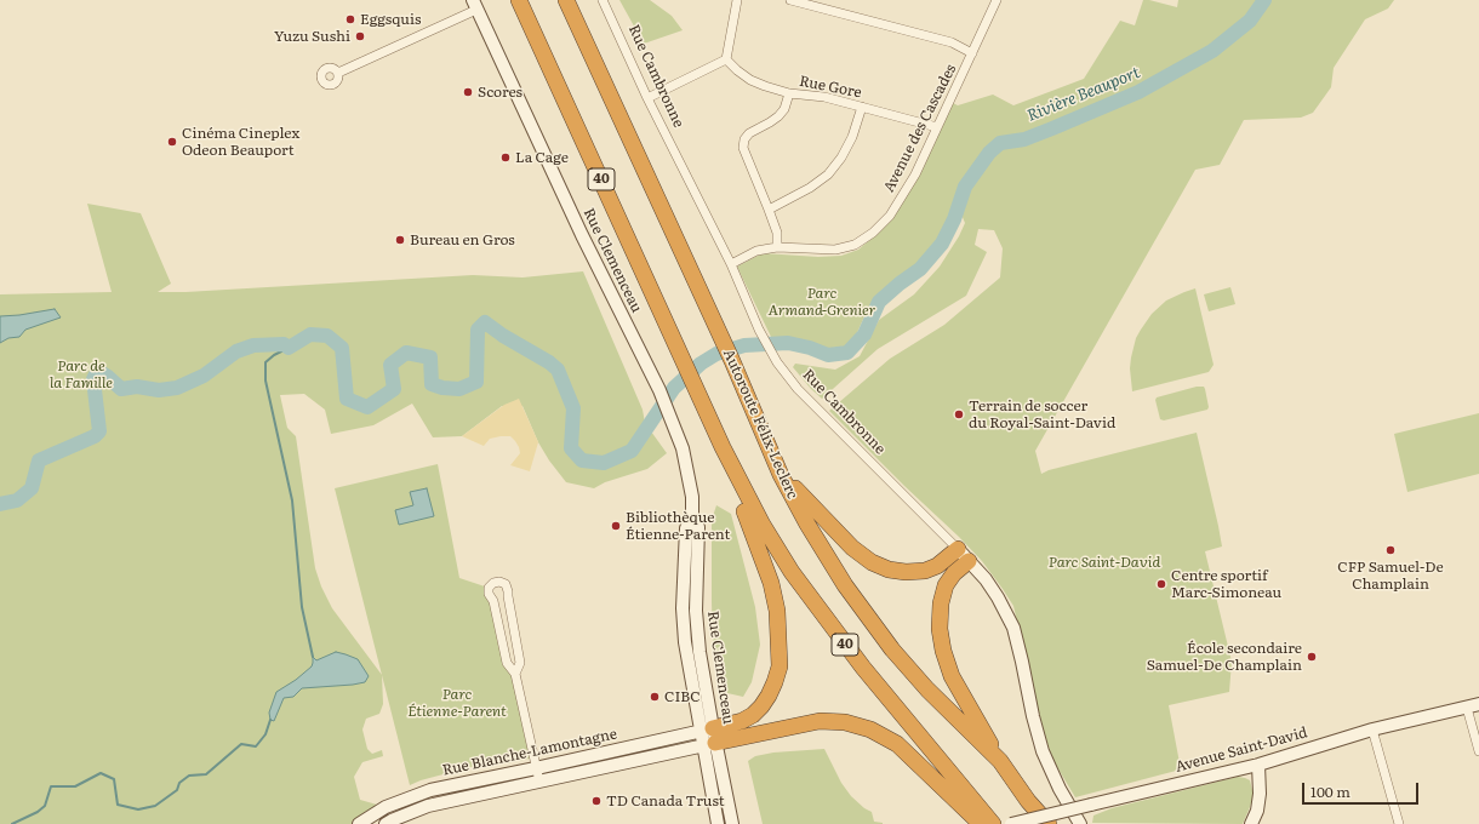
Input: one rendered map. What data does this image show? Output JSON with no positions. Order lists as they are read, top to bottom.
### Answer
{
  "streets": {
    "highway": ["40", "Autoroute Félix-Leclerc"],
    "street": [
      "Rue Cambronne",
      "Rue Gore",
      "Avenue des Cascades",
      "Rue Clemenceau",
      "Avenue Saint-David",
      "Rue Blanche-Lamontagne"
    ]
  },
  "crossings": [
    ["Rue Cambronne", "Avenue des Cascades"],
    ["Rue Gore", "Avenue des Cascades"],
    ["Rue Clemenceau", "Rue Blanche-Lamontagne"]
  ],
  "water": ["Rivière Beauport"],
  "parks": [
    "Parc Armand-Grenier",
    "Parc de la Famille",
    "Parc Saint-David",
    "Parc Étienne-Parent"
  ],
  "places": [
    "Eggsquis",
    "Yuzu Sushi",
    "Scores",
    "Cinéma Cineplex Odeon Beauport",
    "La Cage",
    "Bureau en Gros",
    "Terrain de soccer du Royal-Saint-David",
    "Bibliothèque Étienne-Parent",
    "CFP Samuel-De Champlain",
    "Centre sportif Marc-Simoneau",
    "École secondaire Samuel-De Champlain",
    "CIBC",
    "TD Canada Trust"
  ],
  "scale_bar": "100 m"
}
